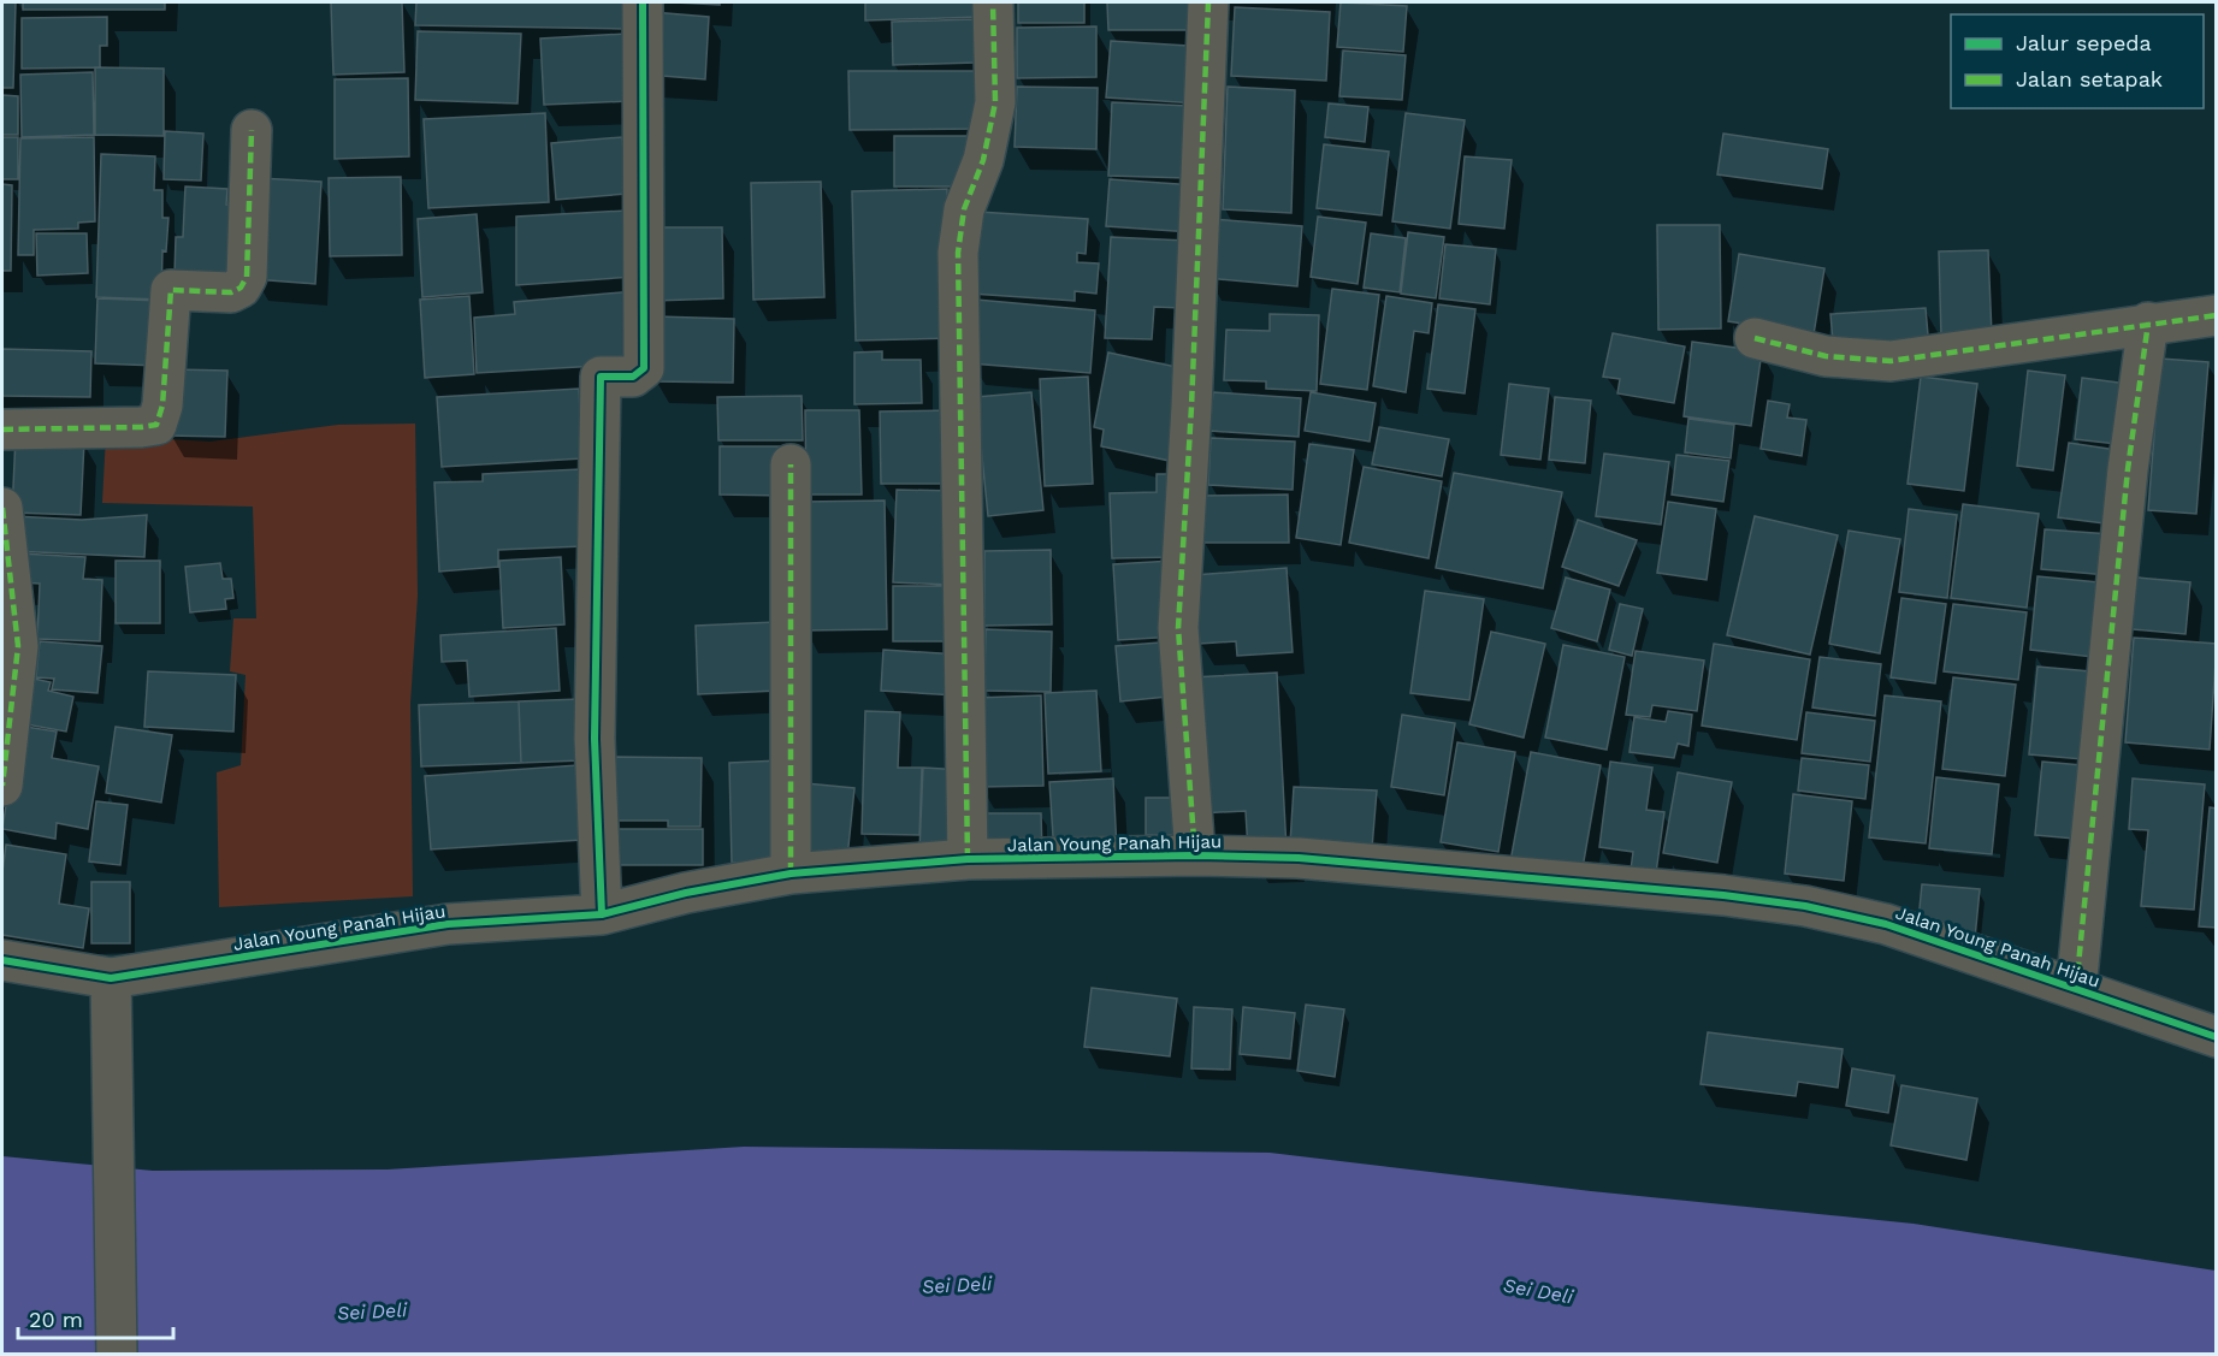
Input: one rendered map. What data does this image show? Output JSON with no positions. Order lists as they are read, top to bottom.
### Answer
{
  "streets": {
    "street": ["Jalan Young Panah Hijau"]
  },
  "water": ["Sei Deli"],
  "legend": ["Jalur sepeda", "Jalan setapak"],
  "scale_bar": "20 m"
}
